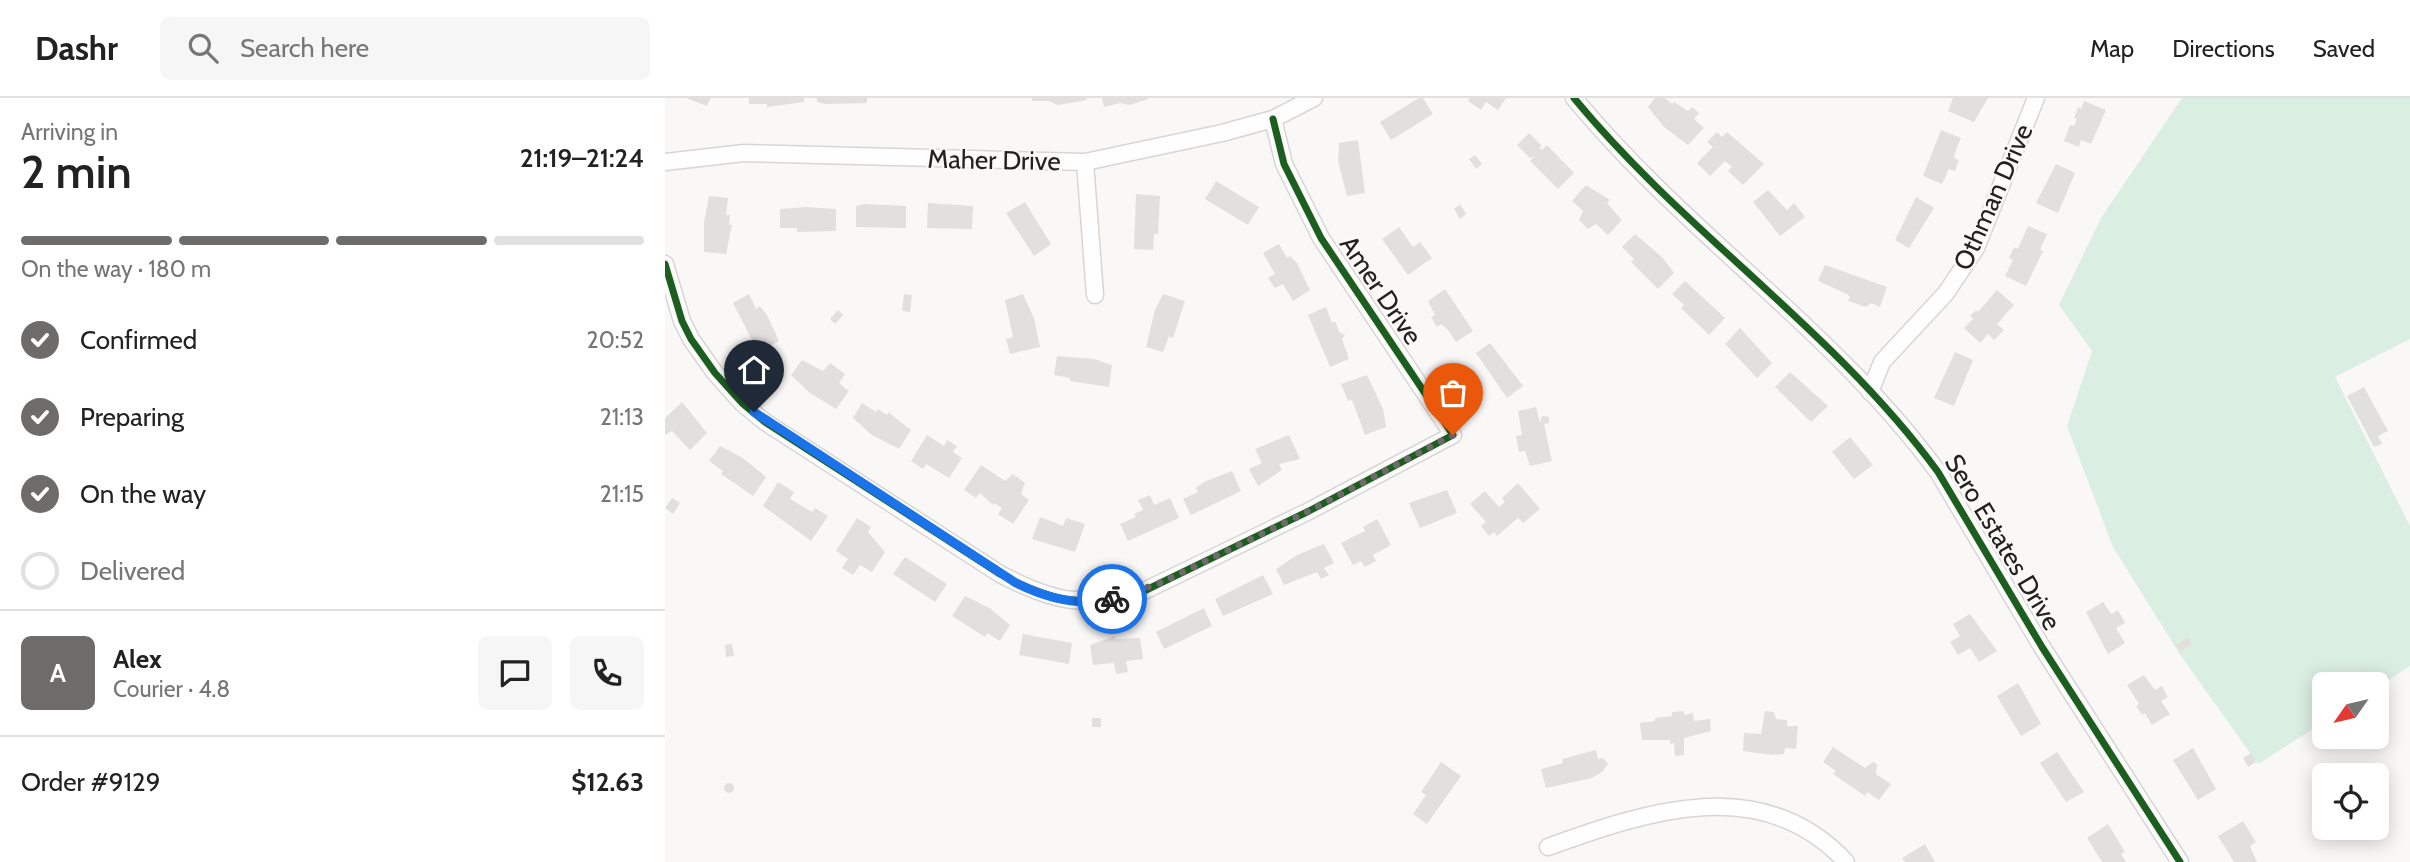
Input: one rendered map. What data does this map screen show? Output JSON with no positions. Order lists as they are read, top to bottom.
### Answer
{
  "streets": {
    "street": [
      "Maher Drive",
      "Othman Drive",
      "Amer Drive",
      "Sero Estates Drive"
    ]
  },
  "crossings": [
    ["Maher Drive", "Amer Drive"],
    ["Othman Drive", "Sero Estates Drive"]
  ],
  "north": "bottom left",
  "page": {
    "header": "Dashr",
    "search": "Search here",
    "nav": ["Map", "Directions", "Saved"],
    "heading": ["2 min", "Arriving in", "21:19–21:24"],
    "panel": [
      "Alex",
      "Courier · 4.8",
      "Order #9129",
      "$12.63"
    ],
    "bar": "On the way · 180 m",
    "list": [
      ["Confirmed", "20:52"],
      ["Preparing", "21:13"],
      ["On the way", "21:15"],
      "Delivered"
    ],
    "round": "A"
  }
}
